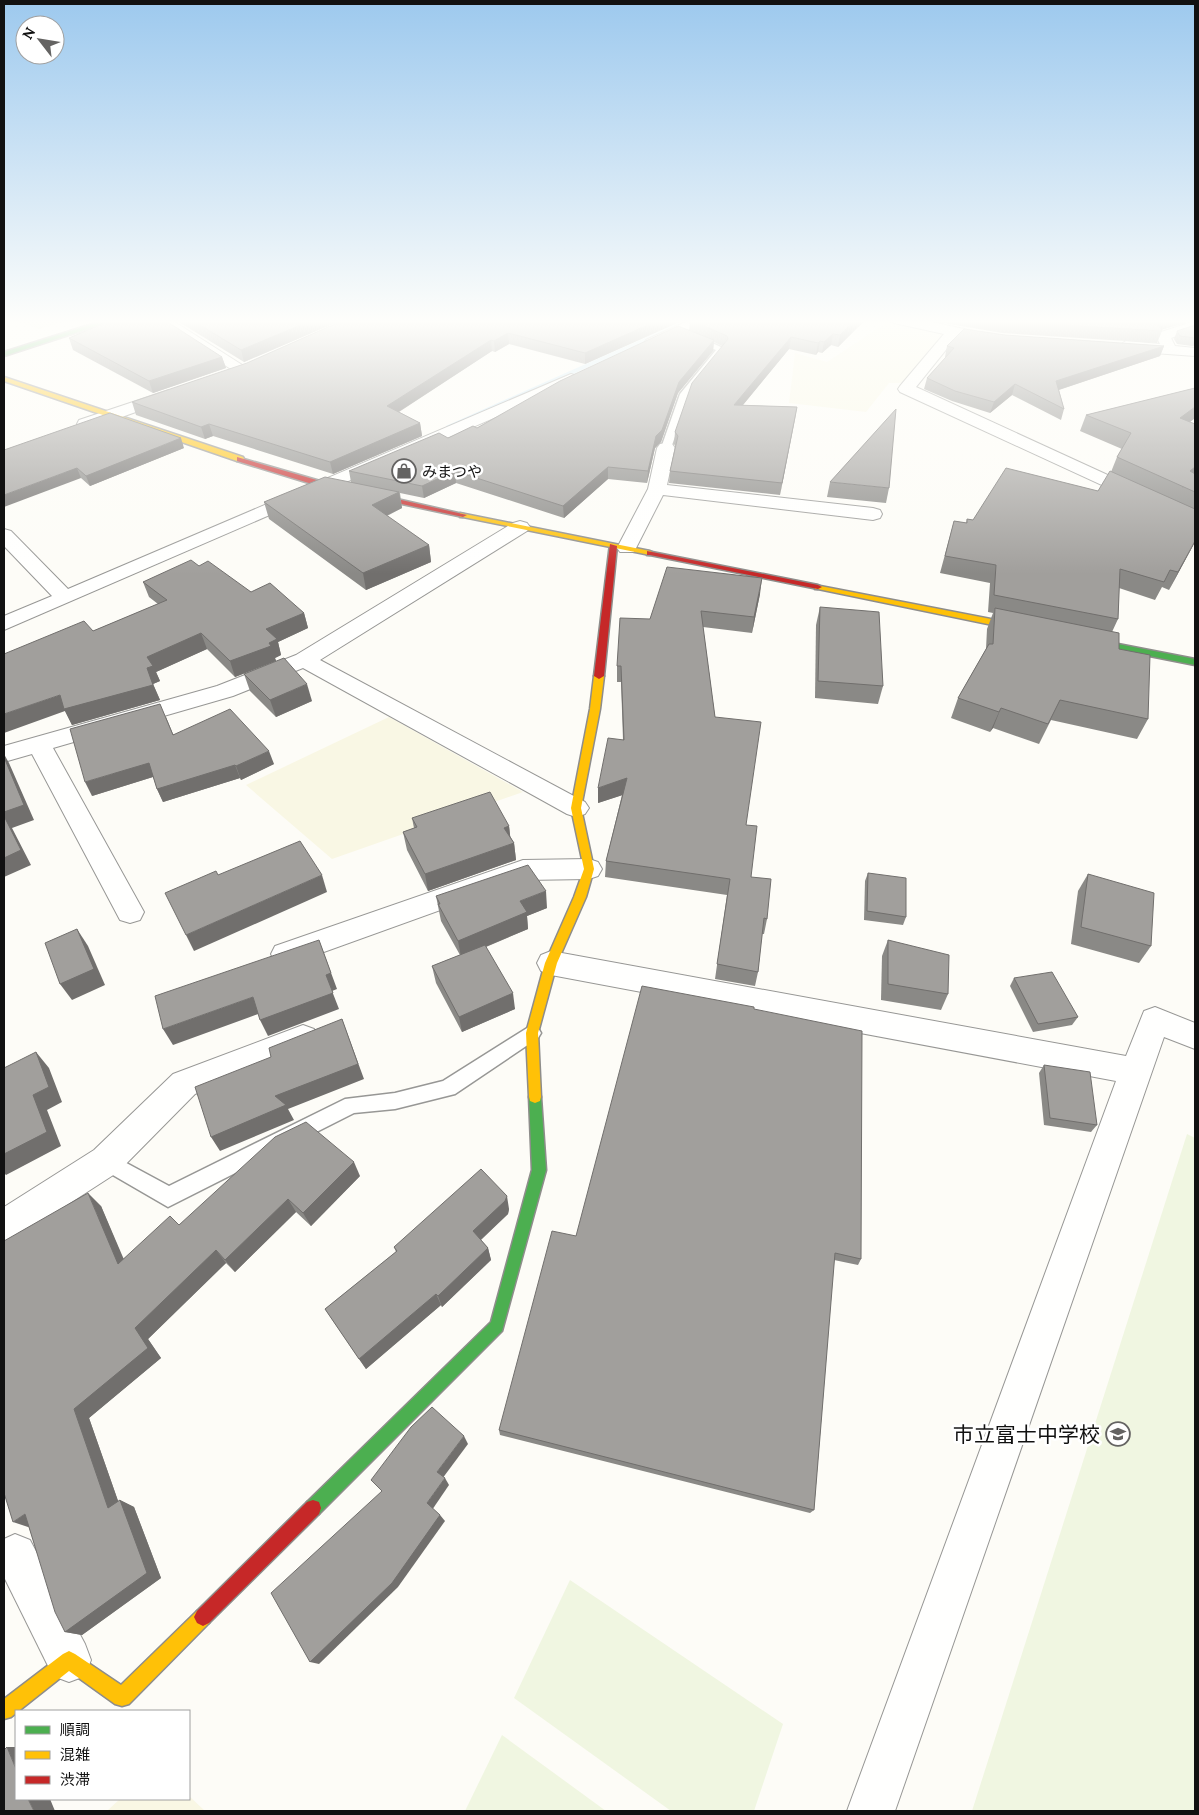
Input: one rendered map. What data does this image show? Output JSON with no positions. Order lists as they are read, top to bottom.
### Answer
{
  "places": {
    "shop": ["みまつや"],
    "school or university": ["市立富士中学校"]
  },
  "legend": ["順調", "混雑", "渋滞"],
  "north": "top left"
}
